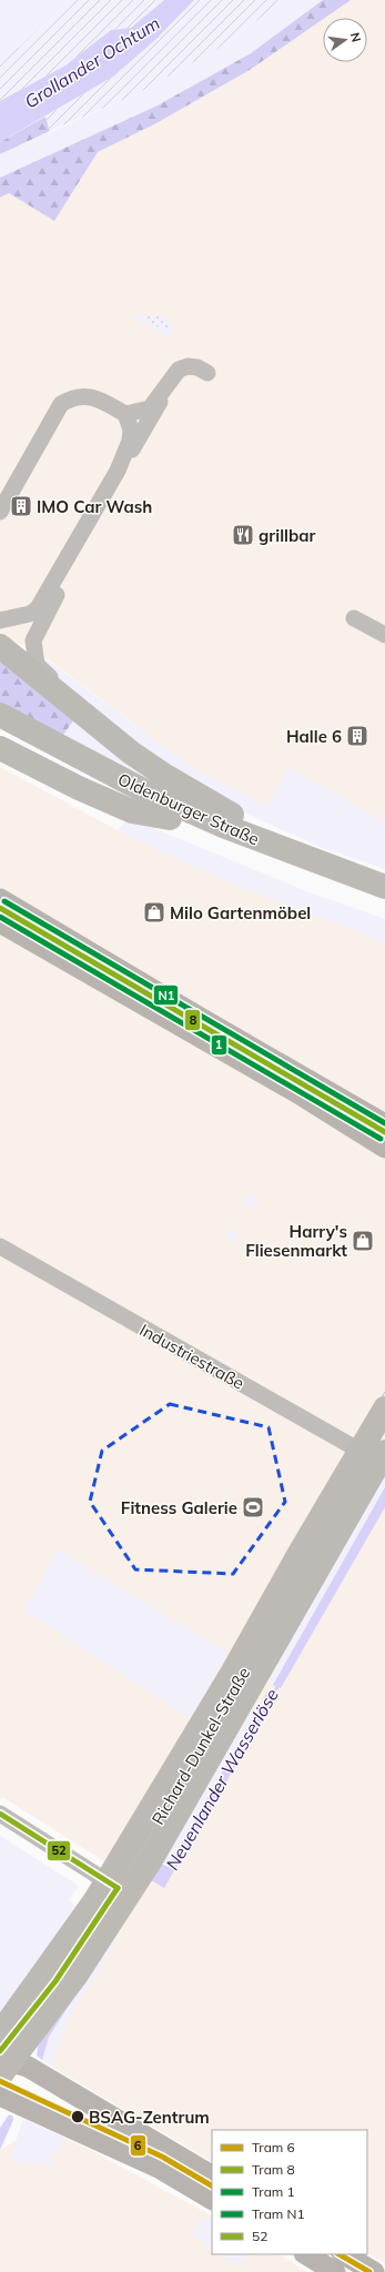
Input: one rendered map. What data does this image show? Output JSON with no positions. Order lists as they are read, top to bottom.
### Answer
{
  "streets": {
    "highway": ["Oldenburger Straße"],
    "street": ["Industriestraße", "Richard-Dunkel-Straße"]
  },
  "crossings": [
    ["Industriestraße", "Richard-Dunkel-Straße"]
  ],
  "water": ["Grollander Ochtum", "Neuenlander Wasserlöse"],
  "places": {
    "building": ["IMO Car Wash", "Halle 6"],
    "restaurant": ["grillbar"],
    "shop": ["Milo Gartenmöbel", "Harry's Fliesenmarkt"],
    "sports": ["Fitness Galerie"],
    "other": ["BSAG-Zentrum"]
  },
  "lines": [
    "tram line N1",
    "tram line 8",
    "tram line 1",
    "transit line 52",
    "tram line 6"
  ],
  "legend": [
    "Tram 6",
    "Tram 8",
    "Tram 1",
    "Tram N1",
    "52"
  ],
  "north": "right"
}
